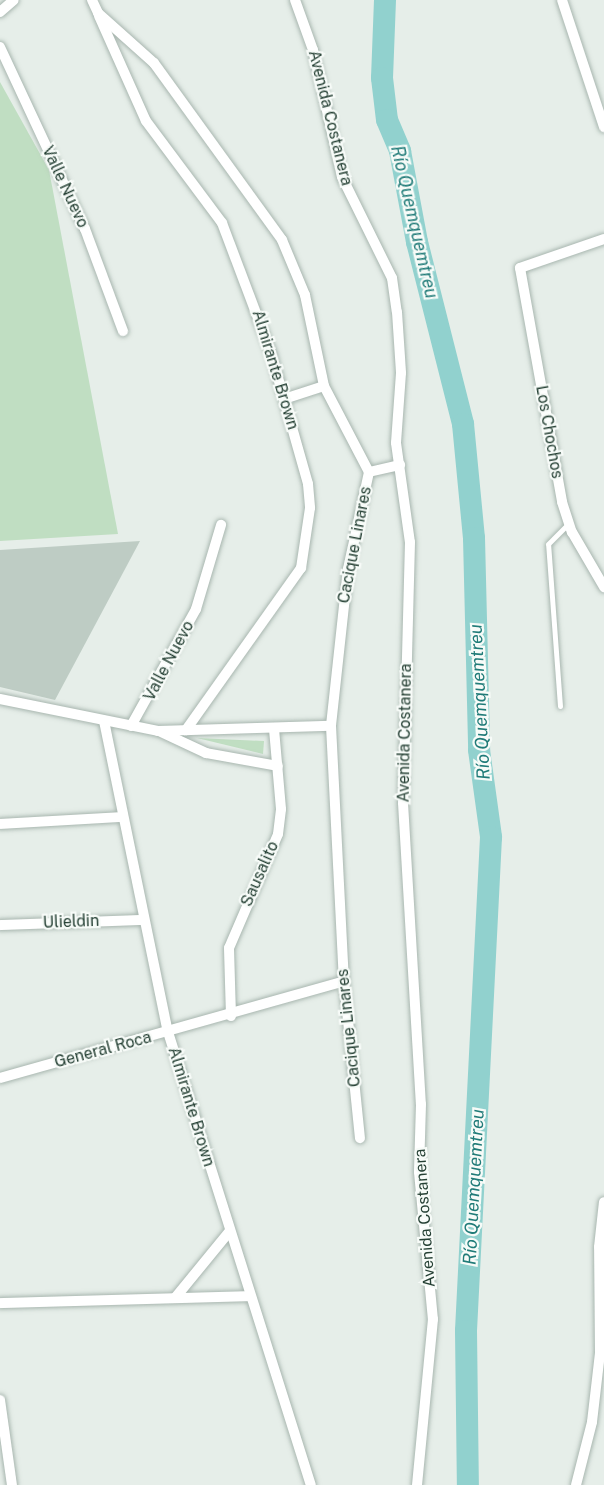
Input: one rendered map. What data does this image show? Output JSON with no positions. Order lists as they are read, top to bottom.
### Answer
{
  "streets": {
    "street": [
      "Avenida Costanera",
      "Valle Nuevo",
      "Almirante Brown",
      "Los Chochos",
      "Cacique Linares",
      "Sausalito",
      "Ulieldin",
      "General Roca"
    ]
  },
  "crossings": [
    ["Almirante Brown", "Cacique Linares"],
    ["Almirante Brown", "Ulieldin"],
    ["Almirante Brown", "General Roca"],
    ["Cacique Linares", "General Roca"],
    ["Sausalito", "General Roca"]
  ],
  "water": ["Río Quemquemtreu"]
}
